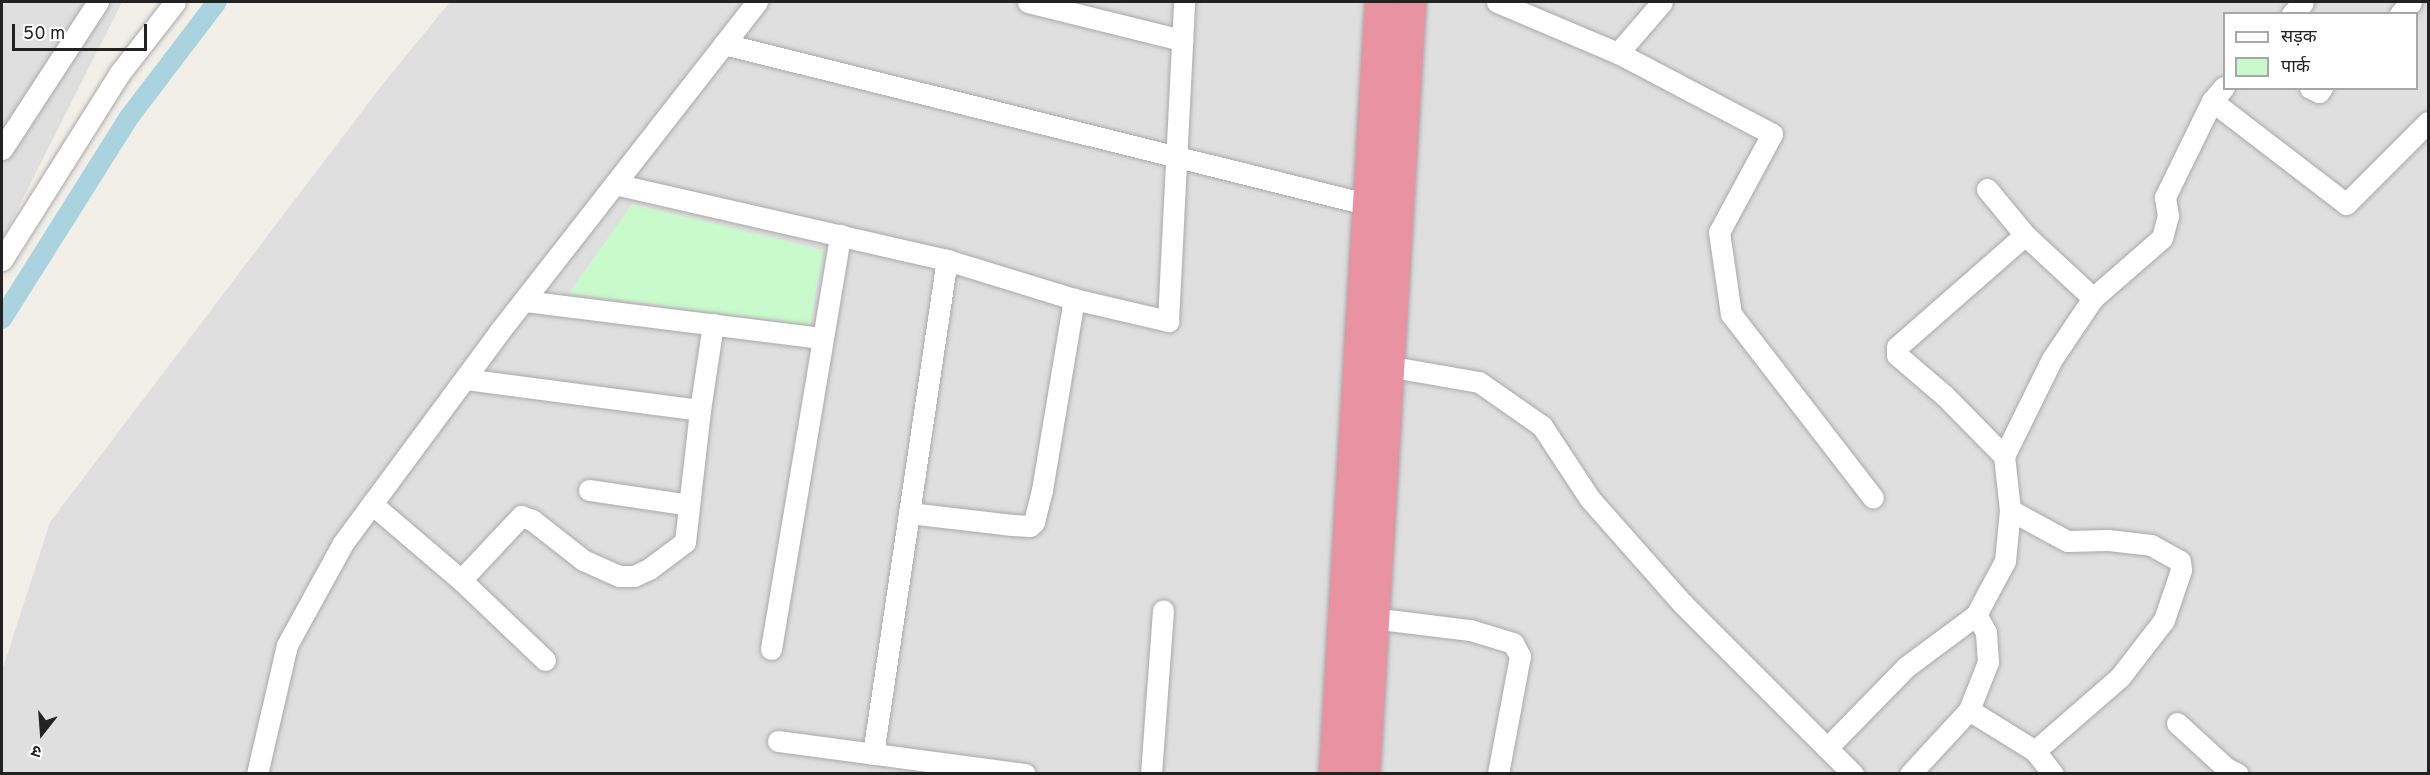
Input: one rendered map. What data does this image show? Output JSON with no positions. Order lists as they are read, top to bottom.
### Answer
{
  "legend": ["सड़क", "पार्क"],
  "scale_bar": "50 m",
  "north": "bottom"
}
